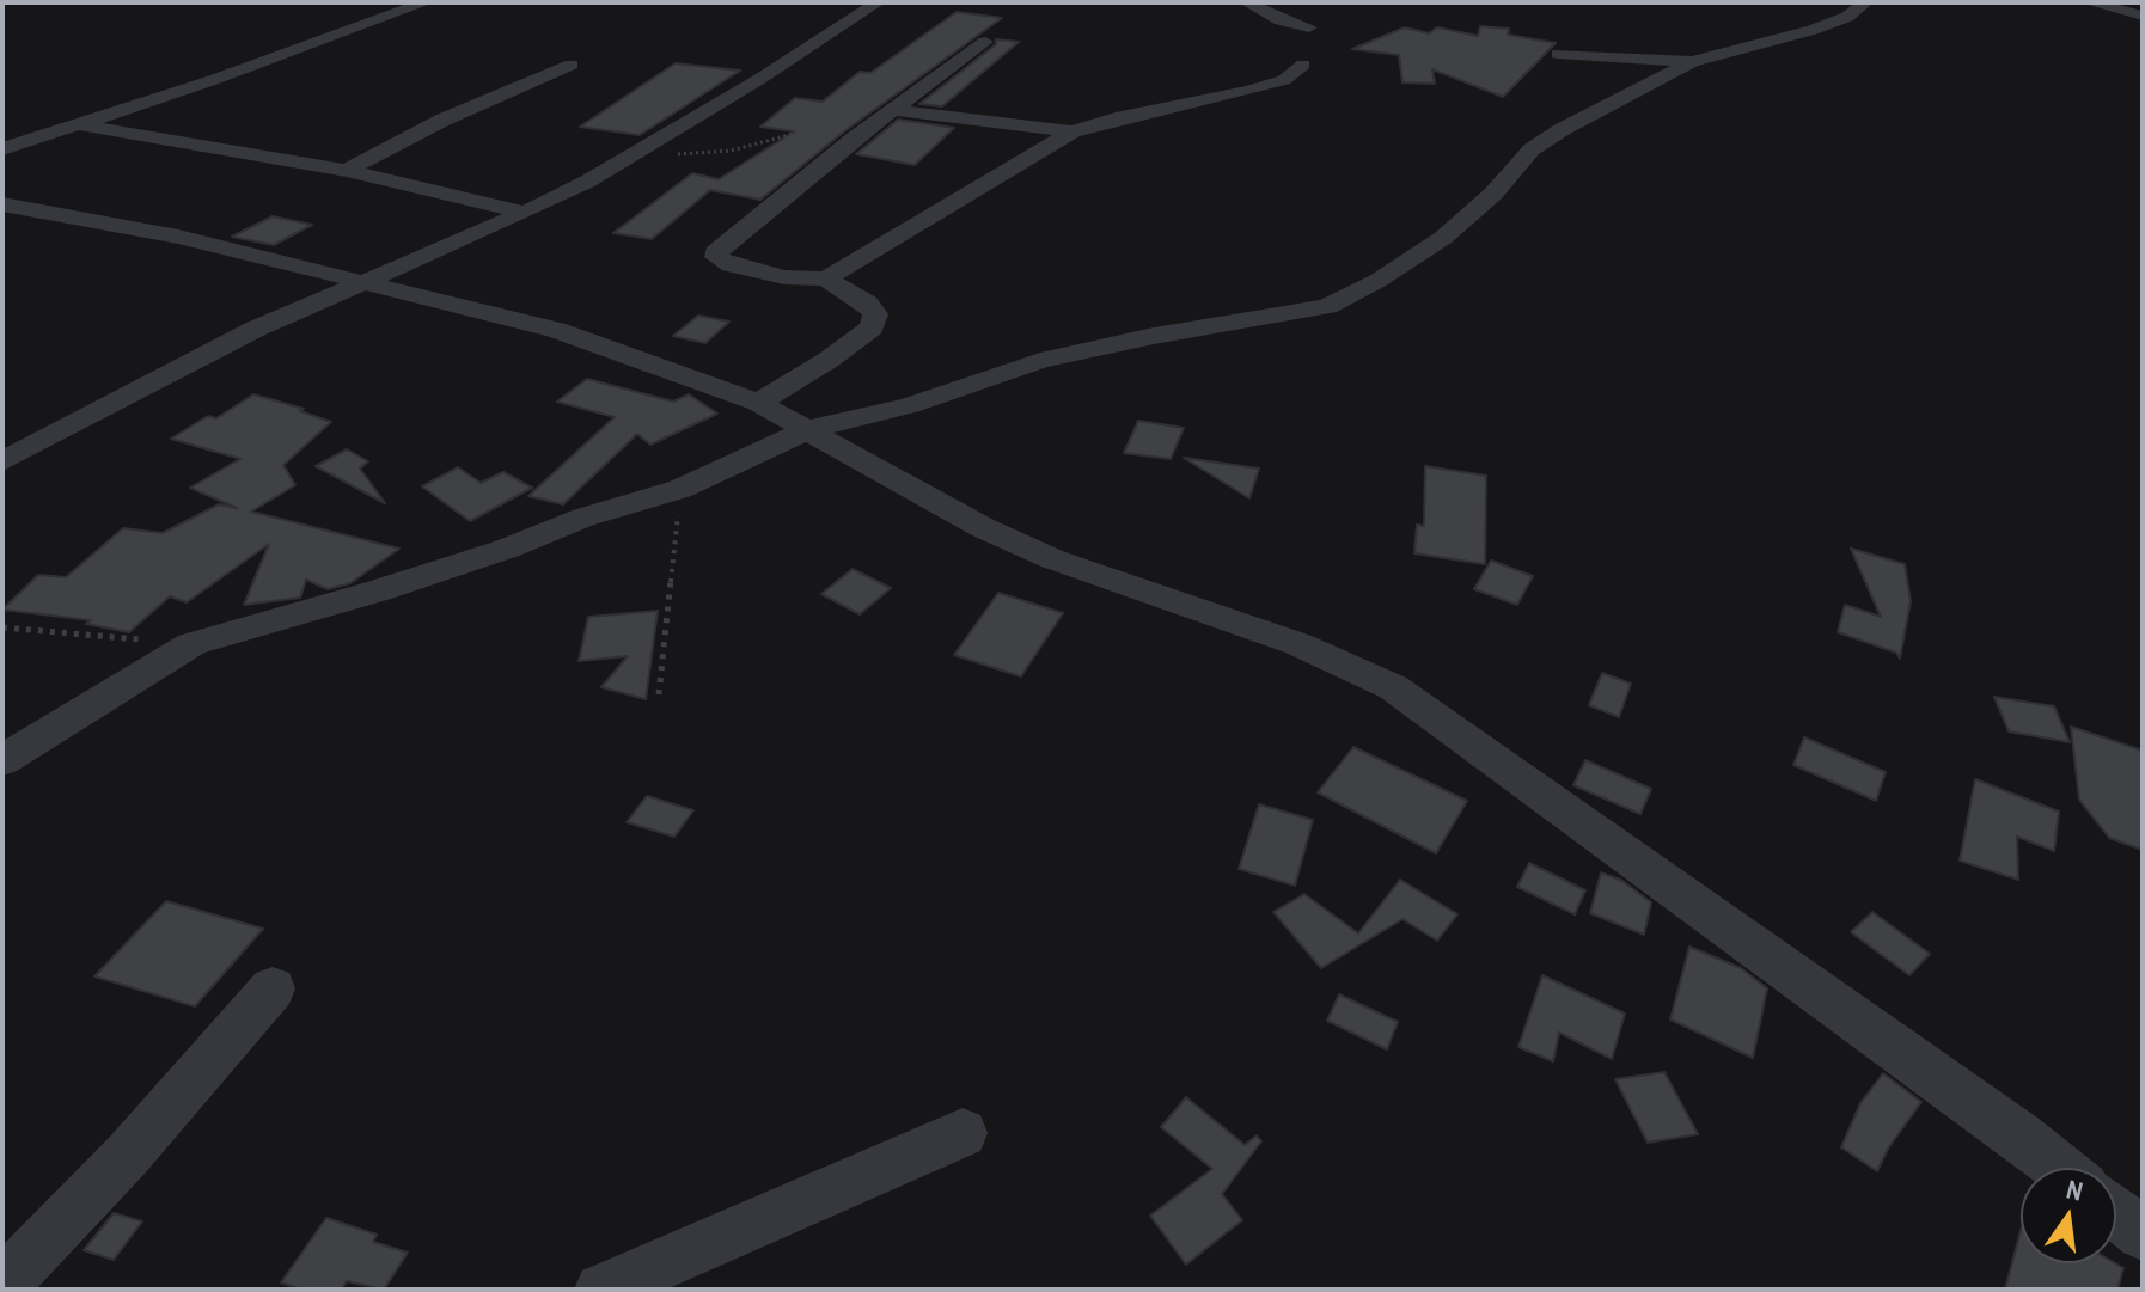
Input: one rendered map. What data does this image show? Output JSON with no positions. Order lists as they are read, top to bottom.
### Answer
{
  "north": "top"
}
